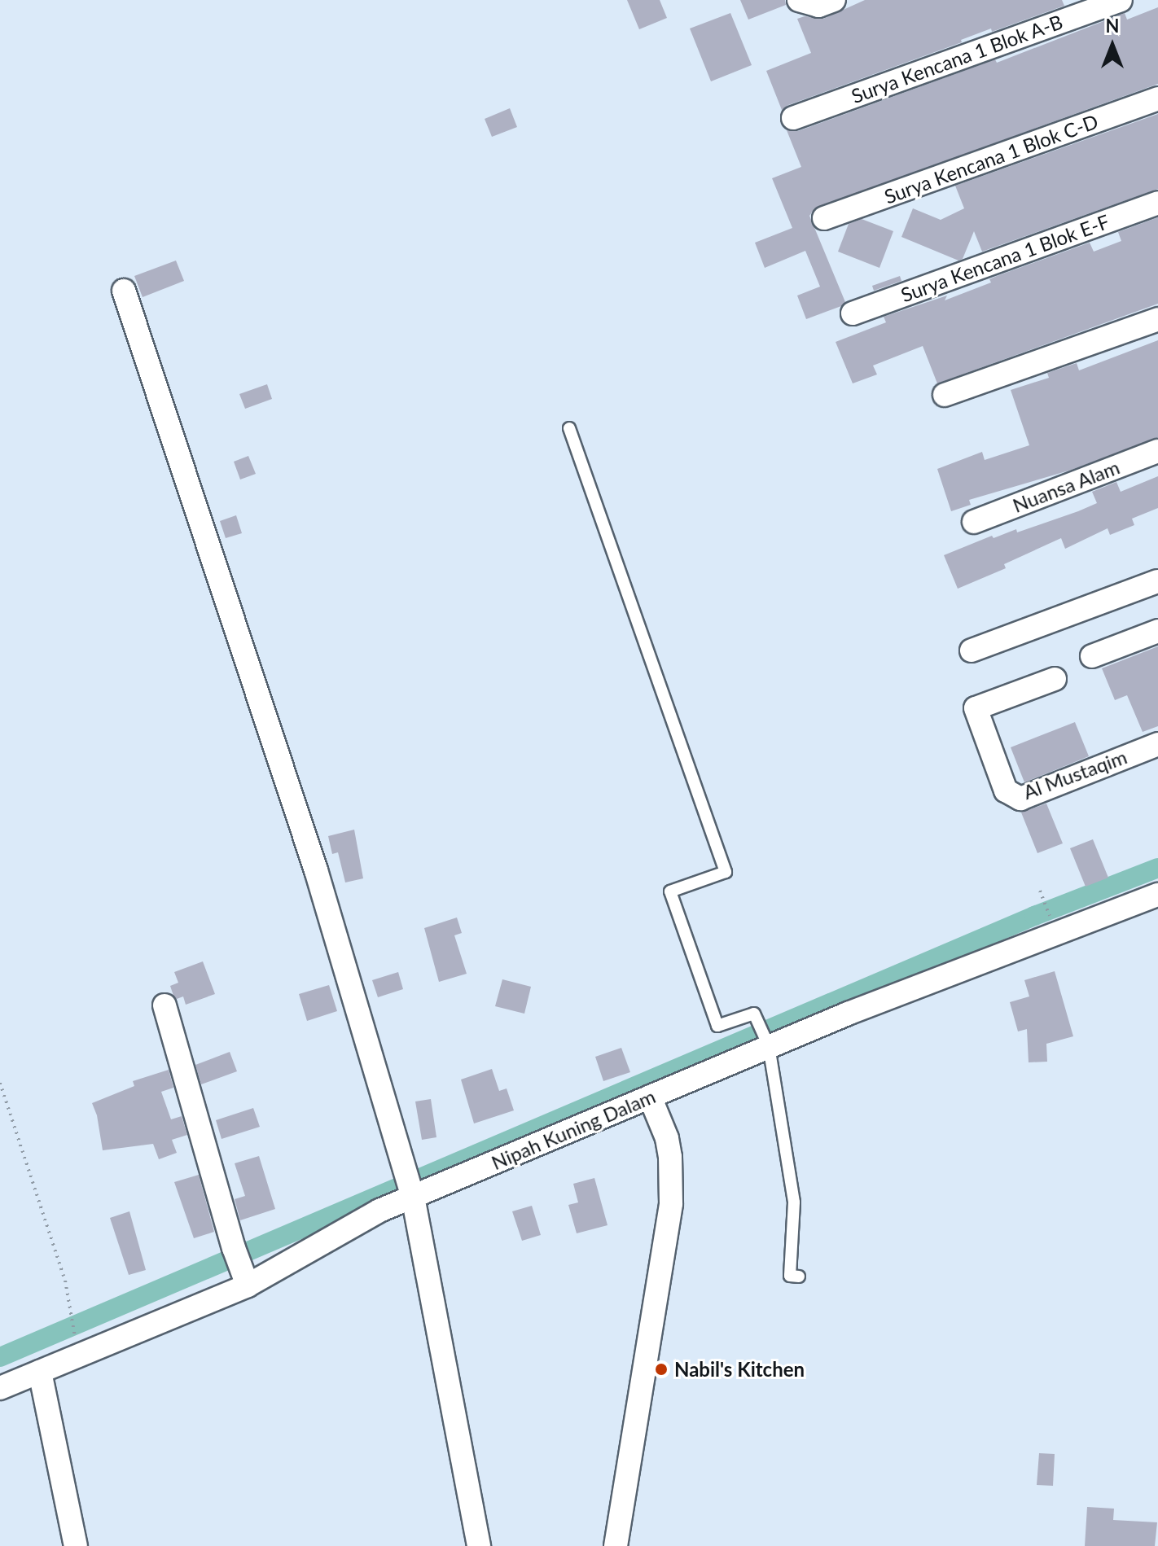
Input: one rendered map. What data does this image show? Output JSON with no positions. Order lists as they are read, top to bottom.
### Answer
{
  "streets": {
    "street": [
      "Surya Kencana 1 Blok A-B",
      "Surya Kencana 1 Blok C-D",
      "Surya Kencana 1 Blok E-F",
      "Nuansa Alam",
      "Al Mustaqim",
      "Nipah Kuning Dalam"
    ]
  },
  "places": ["Nabil's Kitchen"],
  "north": "top"
}
